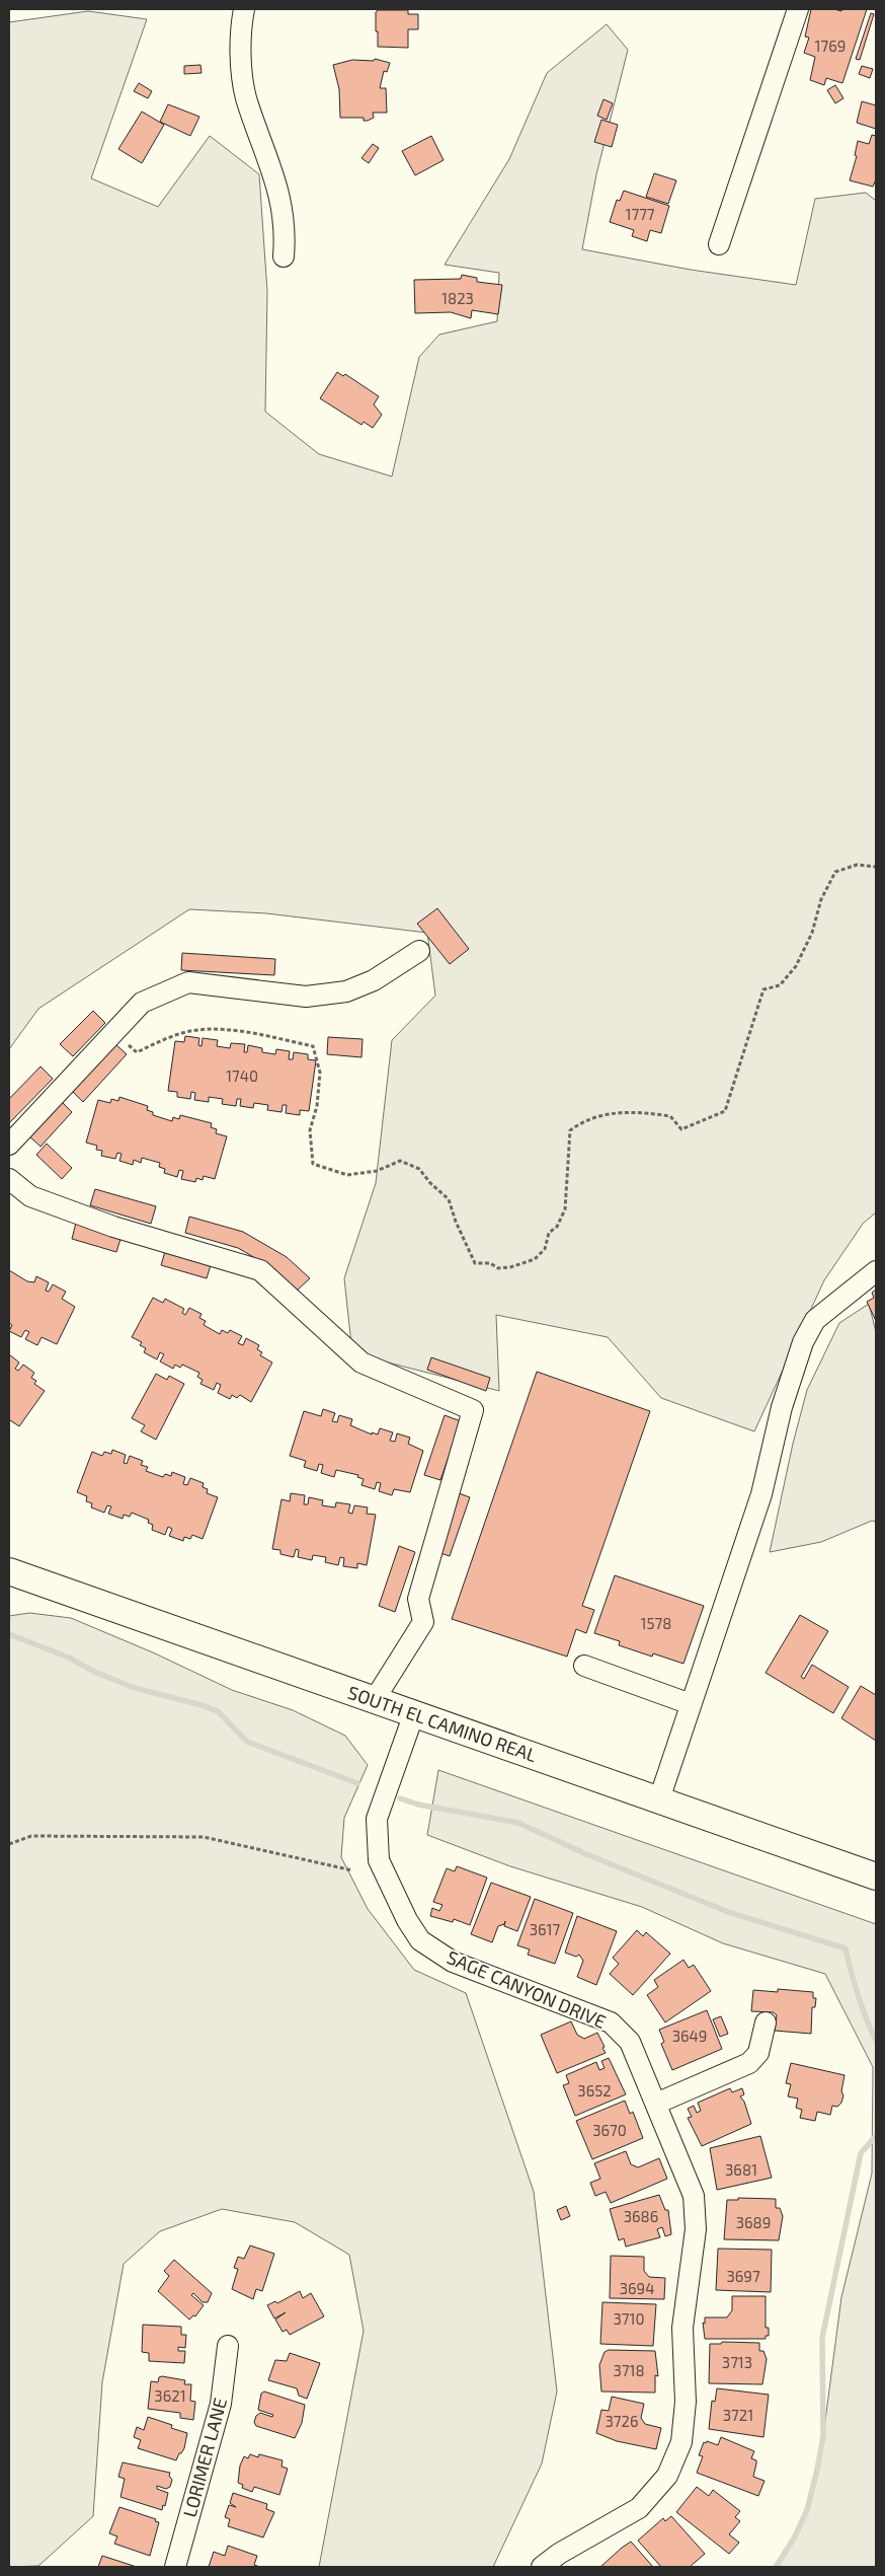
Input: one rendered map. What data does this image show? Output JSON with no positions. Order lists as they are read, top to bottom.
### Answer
{
  "streets": {
    "main road": ["SOUTH EL CAMINO REAL"],
    "street": ["SAGE CANYON DRIVE", "LORIMER LANE"]
  },
  "crossings": [
    ["SOUTH EL CAMINO REAL", "SAGE CANYON DRIVE"]
  ],
  "house_numbers": [
    "1769",
    "1777",
    "1823",
    "1740",
    "1578",
    "3617",
    "3649",
    "3652",
    "3670",
    "3681",
    "3686",
    "3689",
    "3697",
    "3694",
    "3710",
    "3713",
    "3718",
    "3621",
    "3721",
    "3726"
  ]
}
